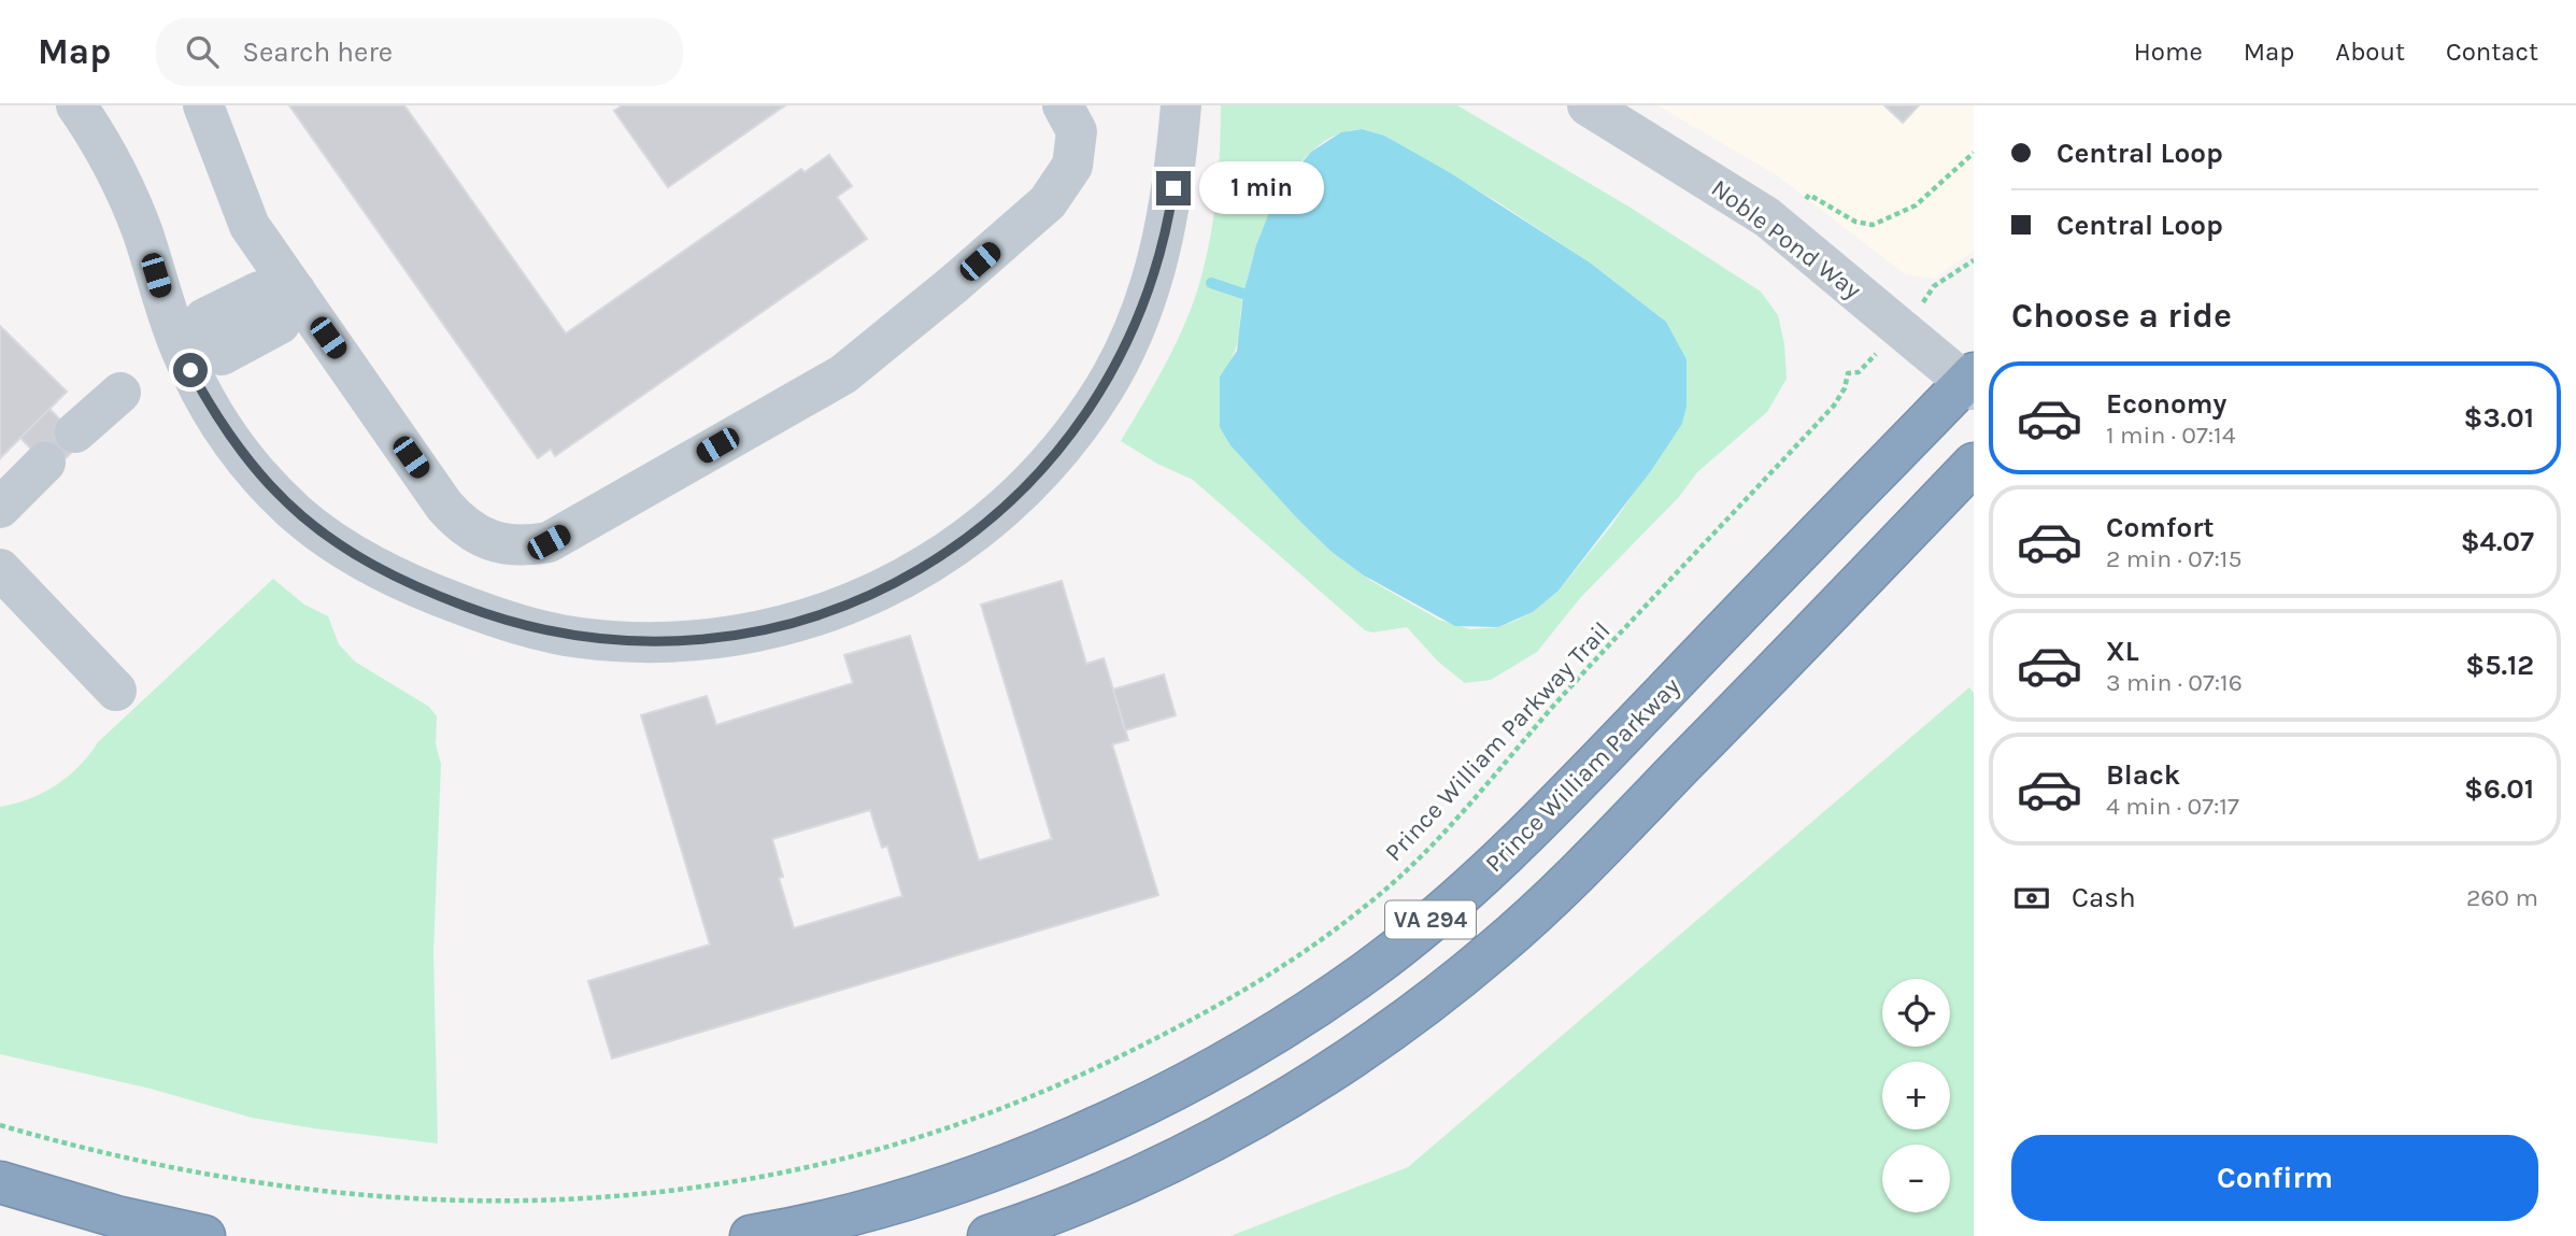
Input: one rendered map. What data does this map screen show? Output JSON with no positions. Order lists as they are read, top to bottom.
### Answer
{
  "streets": {
    "highway": ["Prince William Parkway", "VA 294"],
    "street": ["Noble Pond Way"],
    "path": ["Prince William Parkway Trail"]
  },
  "crossings": [
    ["Noble Pond Way", "Prince William Parkway"]
  ],
  "page": {
    "header": "Map",
    "search": "Search here",
    "nav": [
      "Home",
      "Map",
      "About",
      "Contact"
    ],
    "banner": ["Central Loop", "Central Loop"],
    "bubble": "1 min",
    "heading": "Choose a ride",
    "list": [
      {
        "name": "Economy",
        "note": "1 min · 07:14",
        "value": "$3.01"
      },
      {
        "name": "Comfort",
        "note": "2 min · 07:15",
        "value": "$4.07"
      },
      {
        "name": "XL",
        "note": "3 min · 07:16",
        "value": "$5.12"
      },
      {
        "name": "Black",
        "note": "4 min · 07:17",
        "value": "$6.01"
      }
    ],
    "pay": ["Cash", "260 m"],
    "map_buttons": ["+", "−"],
    "buttons": "Confirm"
  }
}
